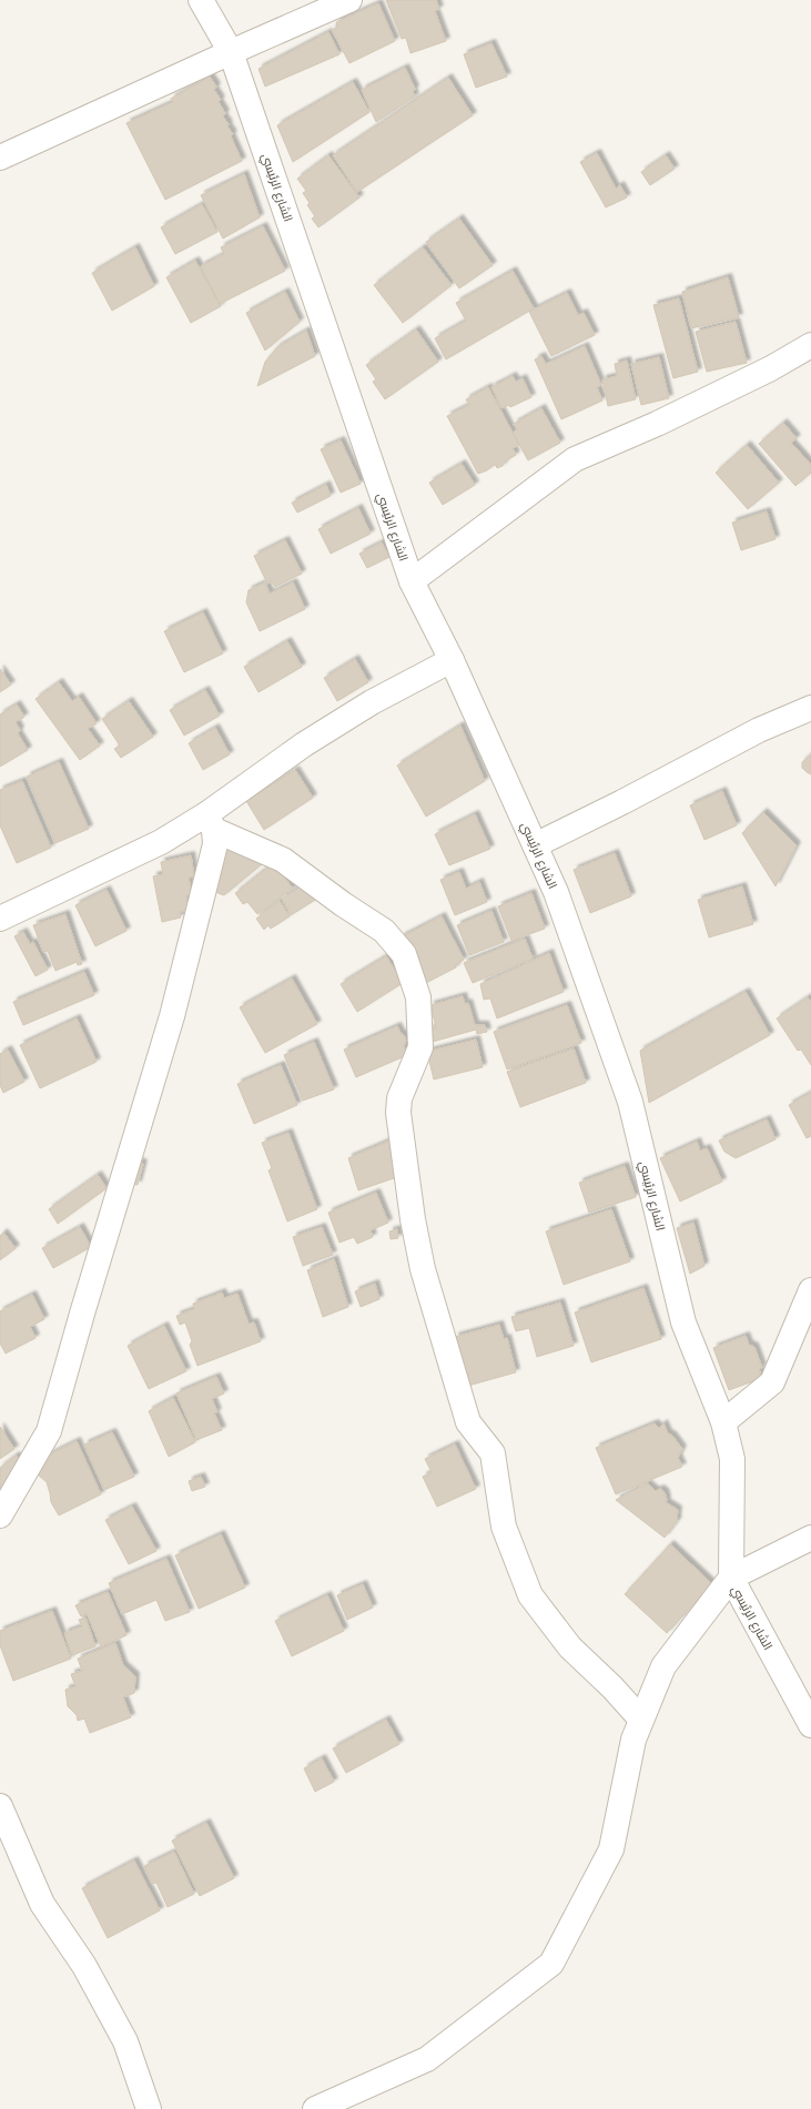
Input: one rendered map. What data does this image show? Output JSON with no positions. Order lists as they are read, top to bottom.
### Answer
{
  "streets": {
    "street": ["الشارع الرئيسي"]
  }
}
